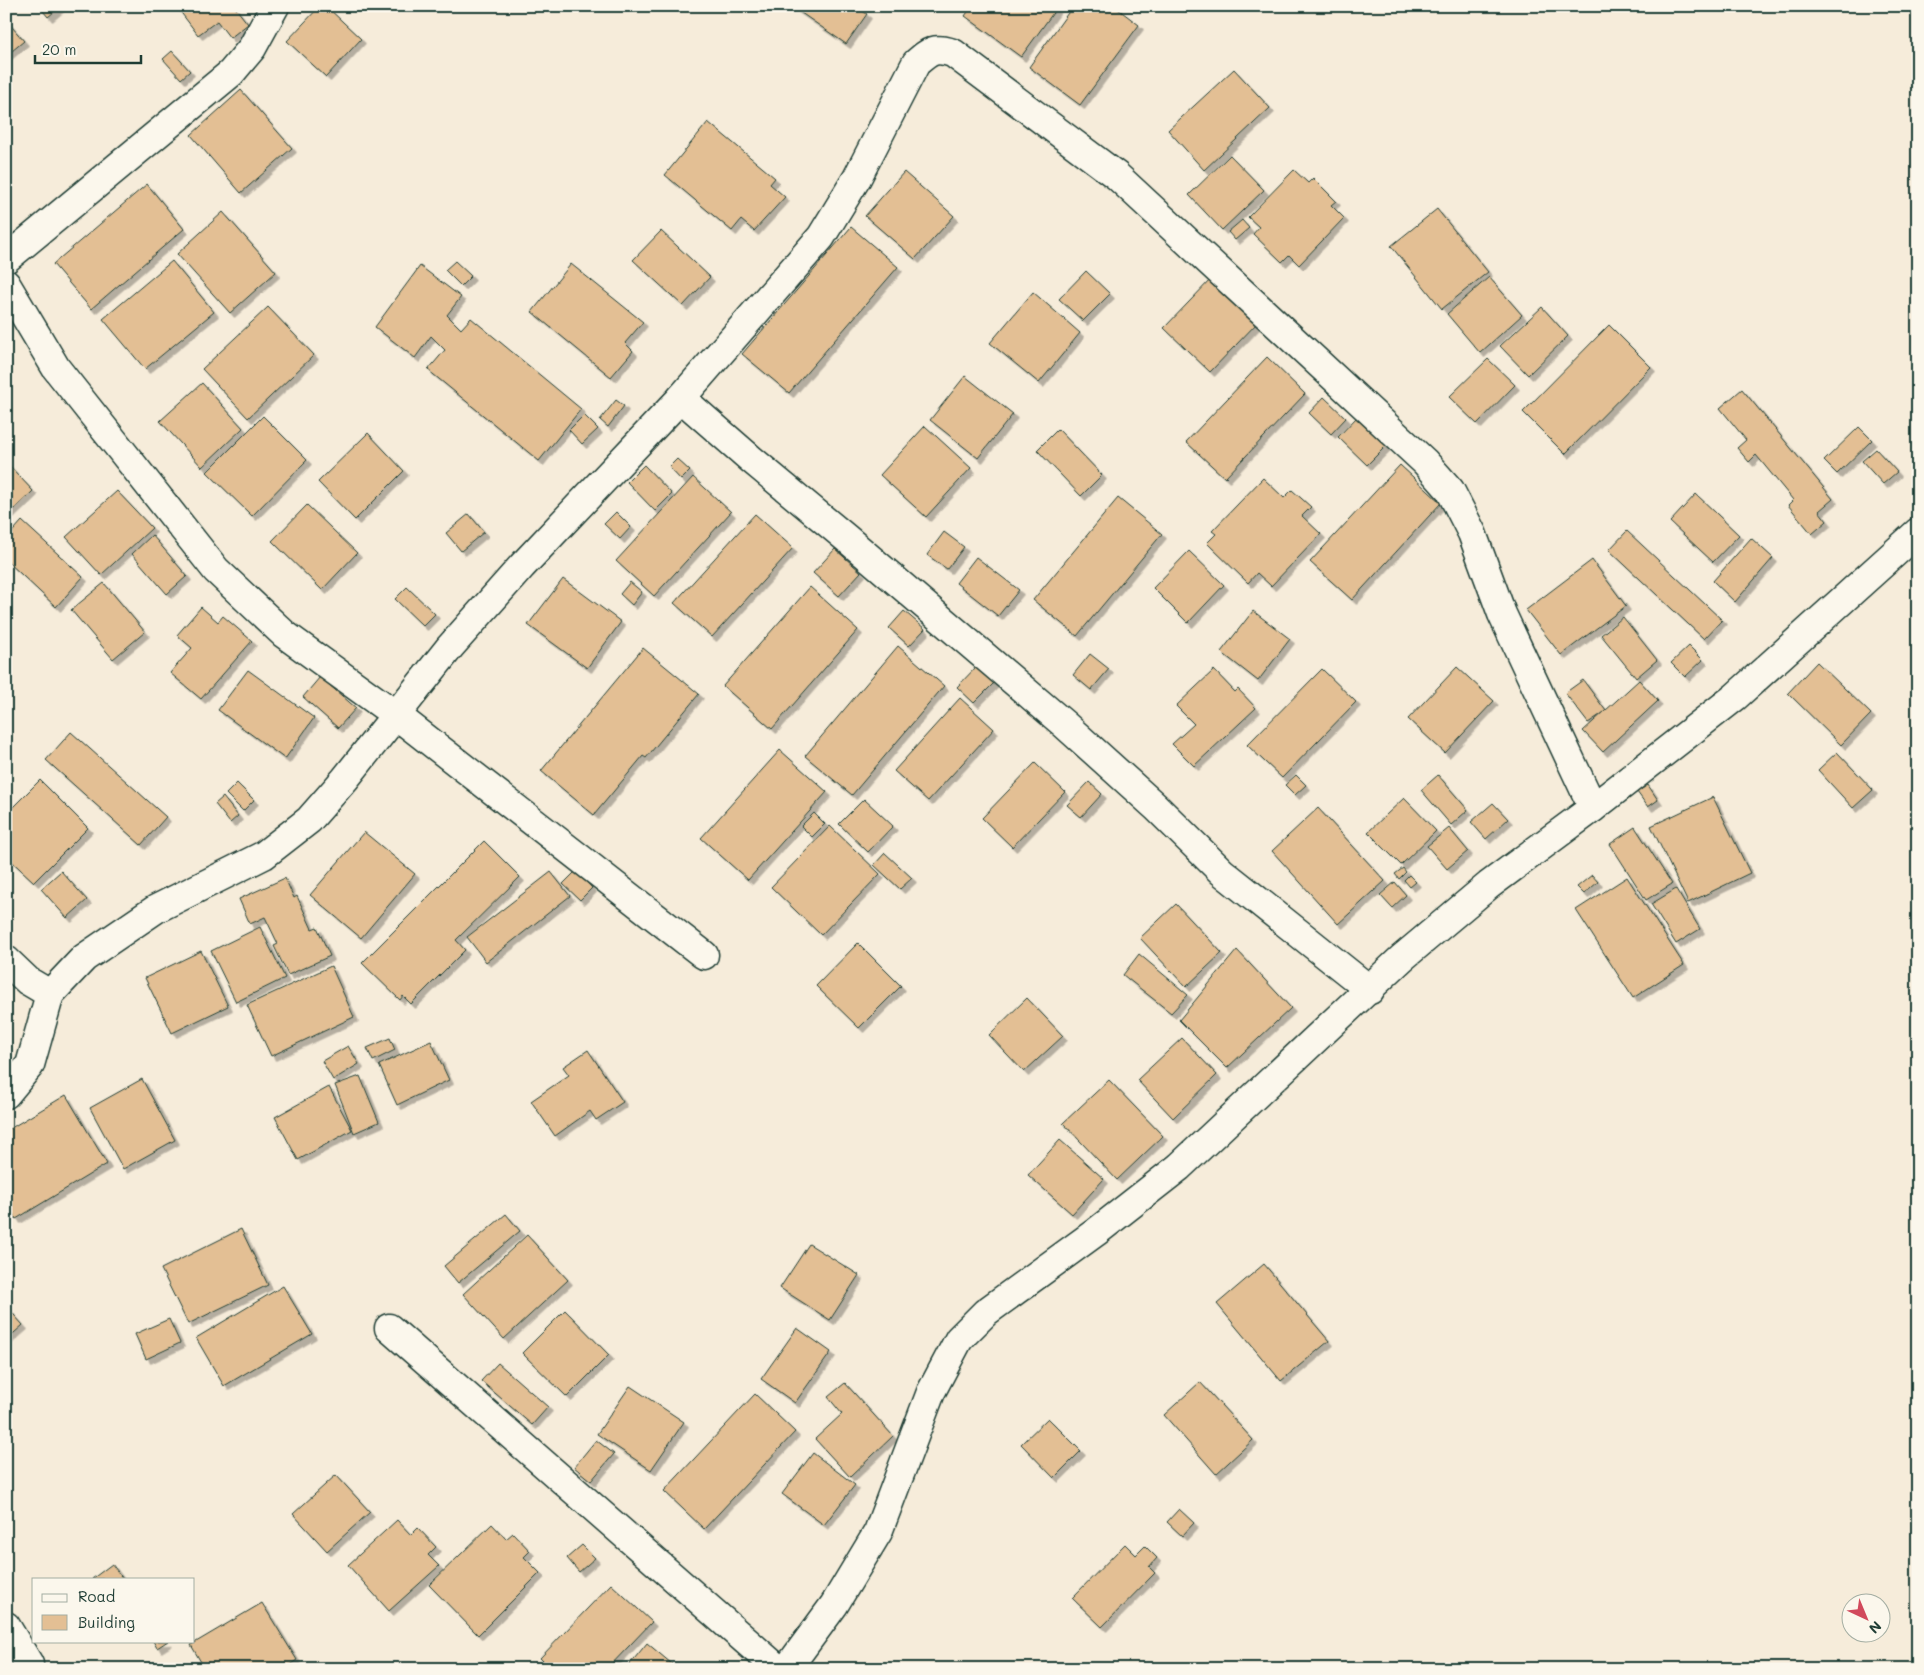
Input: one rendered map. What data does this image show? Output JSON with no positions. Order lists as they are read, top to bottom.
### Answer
{
  "legend": ["Road", "Building"],
  "scale_bar": "20 m",
  "north": "bottom right"
}
